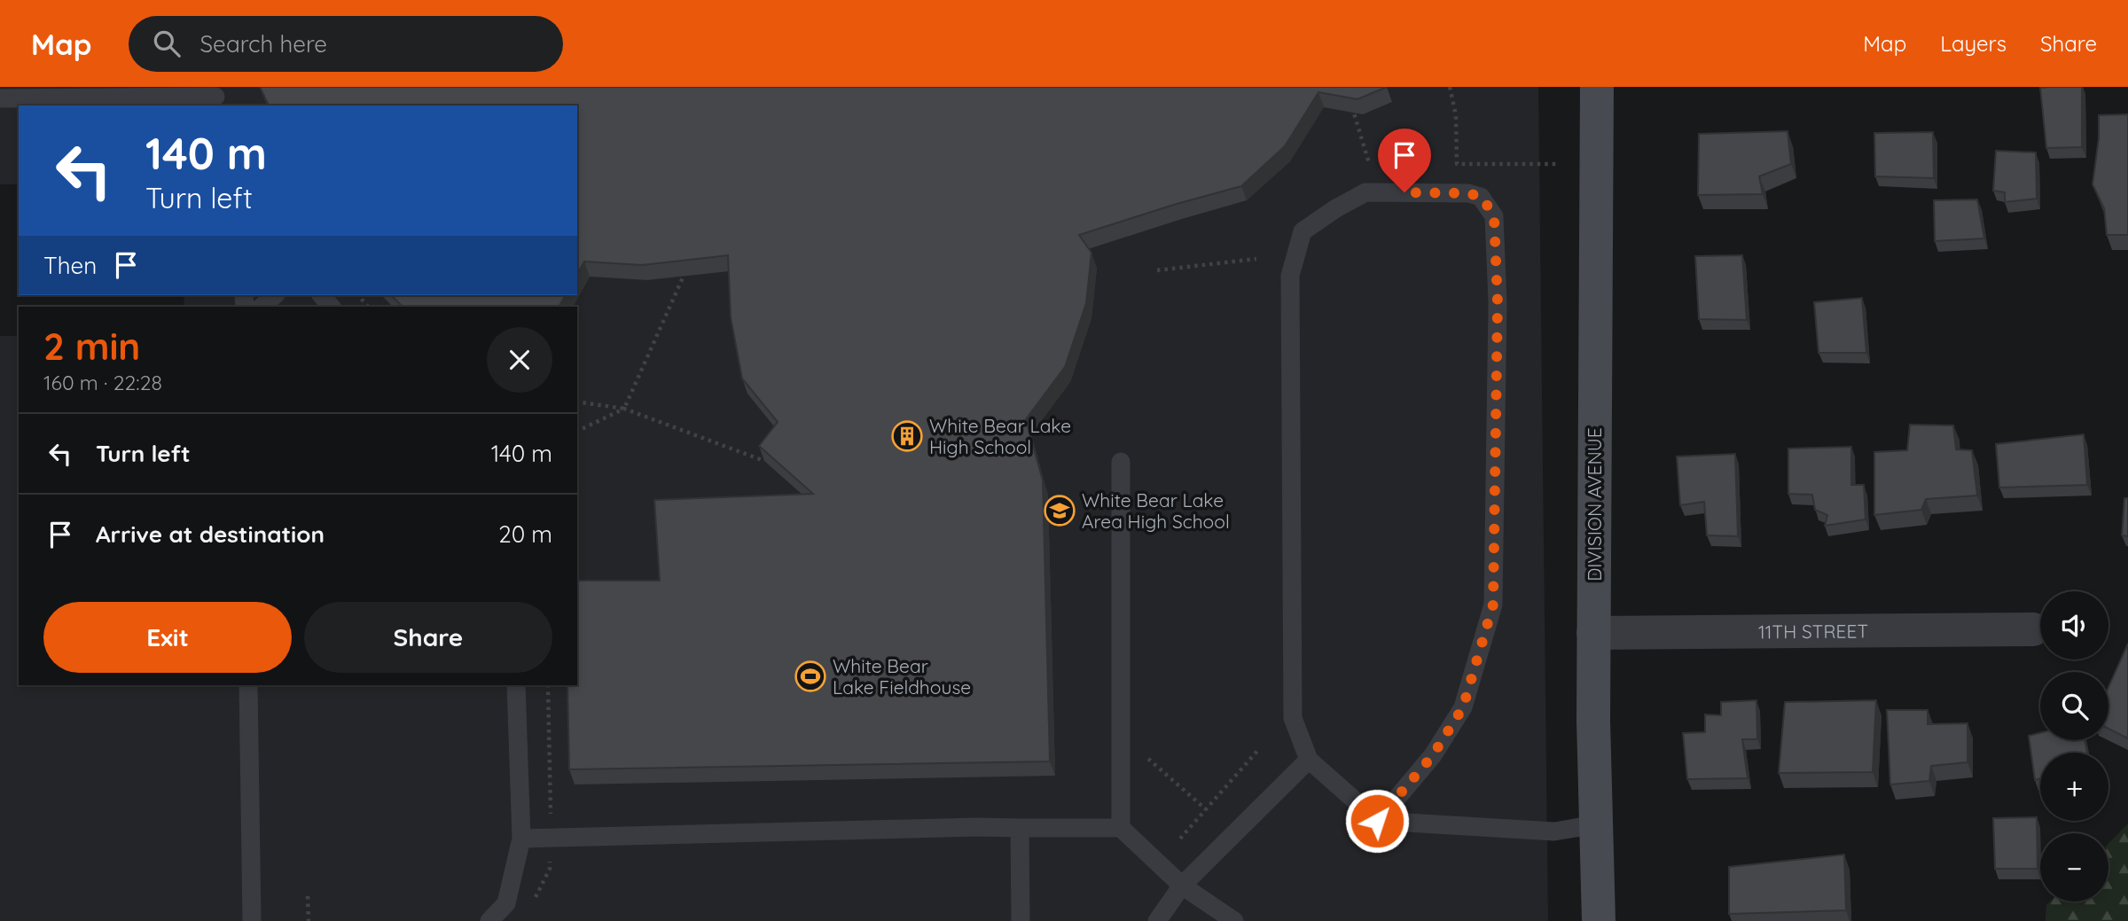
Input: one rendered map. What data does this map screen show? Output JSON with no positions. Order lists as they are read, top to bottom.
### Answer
{
  "streets": {
    "street": ["DIVISION AVENUE", "11TH STREET"]
  },
  "crossings": [
    ["DIVISION AVENUE", "11TH STREET"]
  ],
  "places": {
    "building": ["White Bear Lake High School"],
    "school or university": ["White Bear Lake Area High School"],
    "sports": ["White Bear Lake Fieldhouse"]
  },
  "page": {
    "header": "Map",
    "search": "Search here",
    "nav": ["Map", "Layers", "Share"],
    "turn": ["140 m", "Turn left"],
    "then": "Then",
    "heading": ["2 min", "160 m · 22:28"],
    "list": [
      {
        "name": "Turn left",
        "value": "140 m"
      },
      {
        "name": "Arrive at destination",
        "value": "20 m"
      }
    ],
    "buttons": ["Exit", "Share"],
    "map_buttons": ["+", "−"]
  }
}
